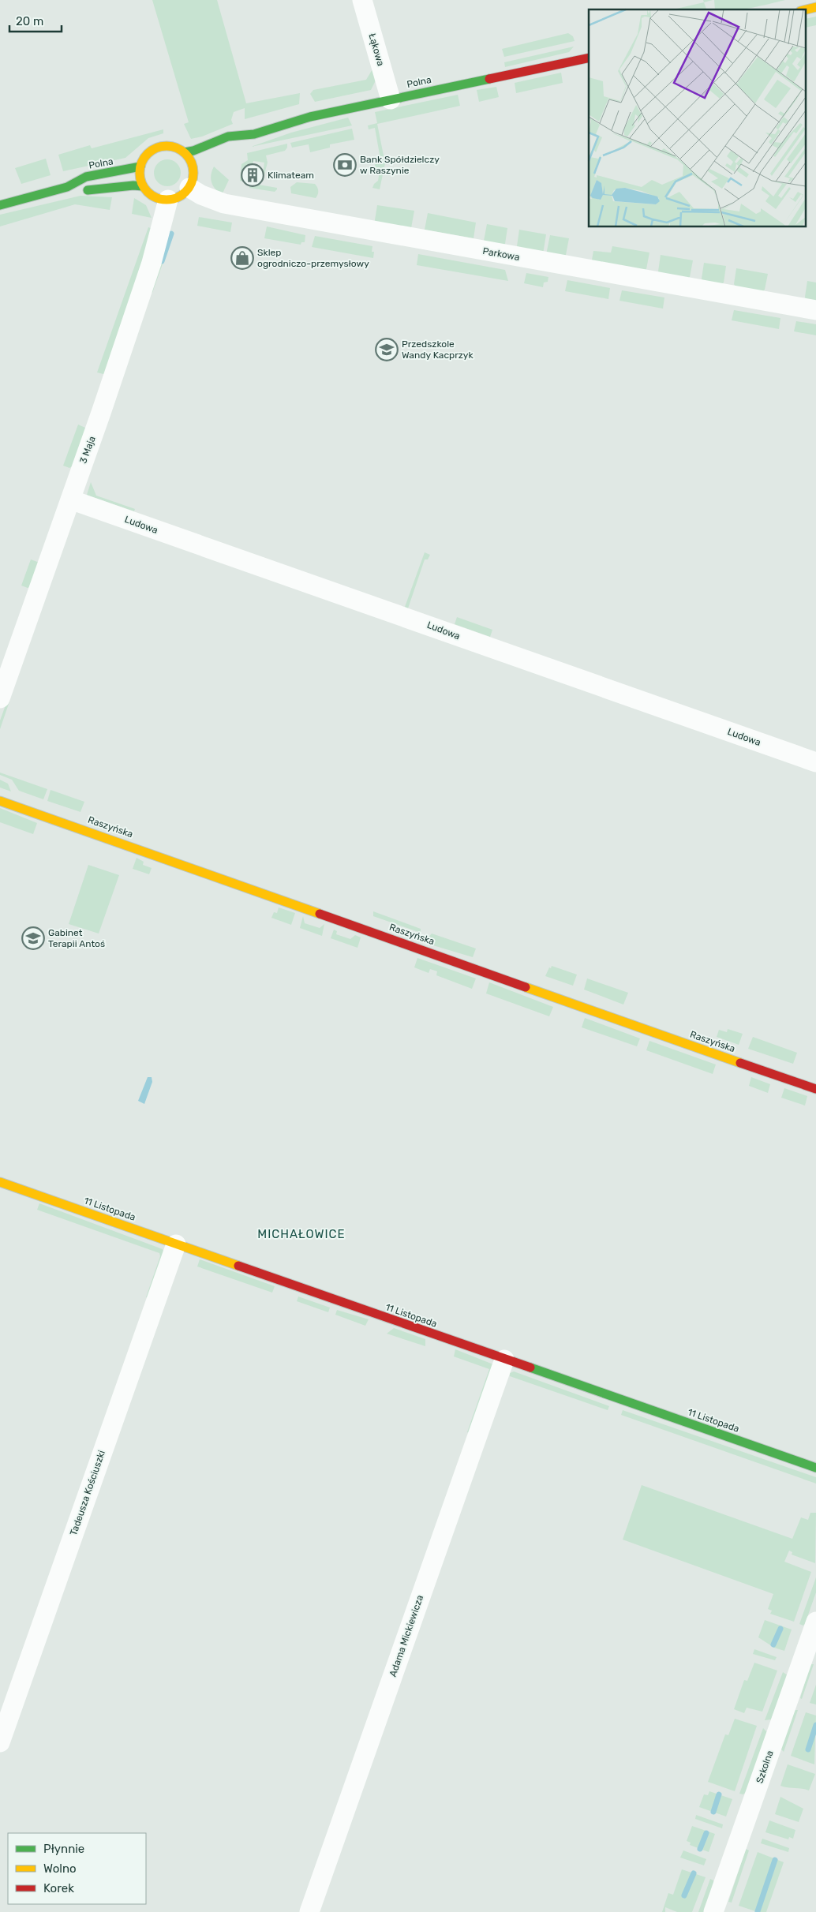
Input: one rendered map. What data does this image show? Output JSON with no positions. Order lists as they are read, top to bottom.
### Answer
{
  "streets": {
    "street": [
      "Łąkowa",
      "Polna",
      "Parkowa",
      "3 Maja",
      "Ludowa",
      "Raszyńska",
      "11 Listopada",
      "Tadeusza Kościuszki",
      "Adama Mickiewicza",
      "Szkolna"
    ]
  },
  "crossings": [
    ["Łąkowa", "Polna"],
    ["Polna", "Parkowa"],
    ["Polna", "3 Maja"],
    ["Parkowa", "3 Maja"],
    ["3 Maja", "Ludowa"],
    ["11 Listopada", "Tadeusza Kościuszki"],
    ["11 Listopada", "Adama Mickiewicza"]
  ],
  "districts": ["MICHAŁOWICE"],
  "places": {
    "bank": ["Bank Spółdzielczy w Raszynie"],
    "building": ["Klimateam"],
    "shop": ["Sklep ogrodniczo-przemysłowy"],
    "school or university": ["Przedszkole Wandy Kacprzyk", "Gabinet Terapii Antoś"]
  },
  "legend": ["Płynnie", "Wolno", "Korek"],
  "scale_bar": "20 m"
}
